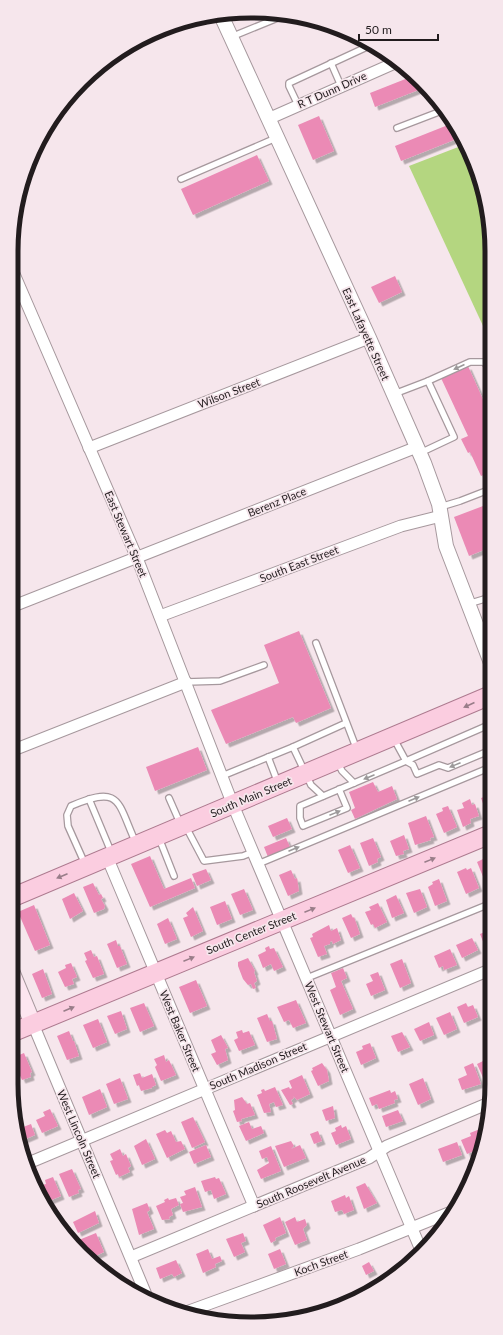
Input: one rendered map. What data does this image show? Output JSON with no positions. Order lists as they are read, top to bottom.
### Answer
{
  "streets": {
    "main road": ["South Main Street", "South Center Street", "West Lincoln Street"],
    "street": [
      "R T Dunn Drive",
      "East Lafayette Street",
      "Wilson Street",
      "Berenz Place",
      "East Stewart Street",
      "South East Street",
      "West Stewart Street",
      "West Baker Street",
      "South Madison Street",
      "South Roosevelt Avenue",
      "Koch Street"
    ]
  },
  "crossings": [
    ["R T Dunn Drive", "East Lafayette Street"],
    ["East Lafayette Street", "Wilson Street"],
    ["East Lafayette Street", "Berenz Place"],
    ["East Lafayette Street", "South East Street"],
    ["Wilson Street", "East Stewart Street"],
    ["Berenz Place", "East Stewart Street"],
    ["East Stewart Street", "South East Street"],
    ["East Stewart Street", "South Main Street"],
    ["East Stewart Street", "West Stewart Street"],
    ["South Main Street", "West Stewart Street"],
    ["South Main Street", "West Baker Street"],
    ["South Center Street", "West Stewart Street"],
    ["South Center Street", "West Baker Street"],
    ["South Center Street", "West Lincoln Street"],
    ["West Stewart Street", "South Madison Street"],
    ["West Stewart Street", "South Roosevelt Avenue"],
    ["West Stewart Street", "Koch Street"],
    ["West Baker Street", "South Madison Street"],
    ["West Baker Street", "South Roosevelt Avenue"],
    ["South Madison Street", "West Lincoln Street"],
    ["West Lincoln Street", "South Roosevelt Avenue"]
  ],
  "one_way": ["South Center Street"],
  "scale_bar": "50 m"
}
